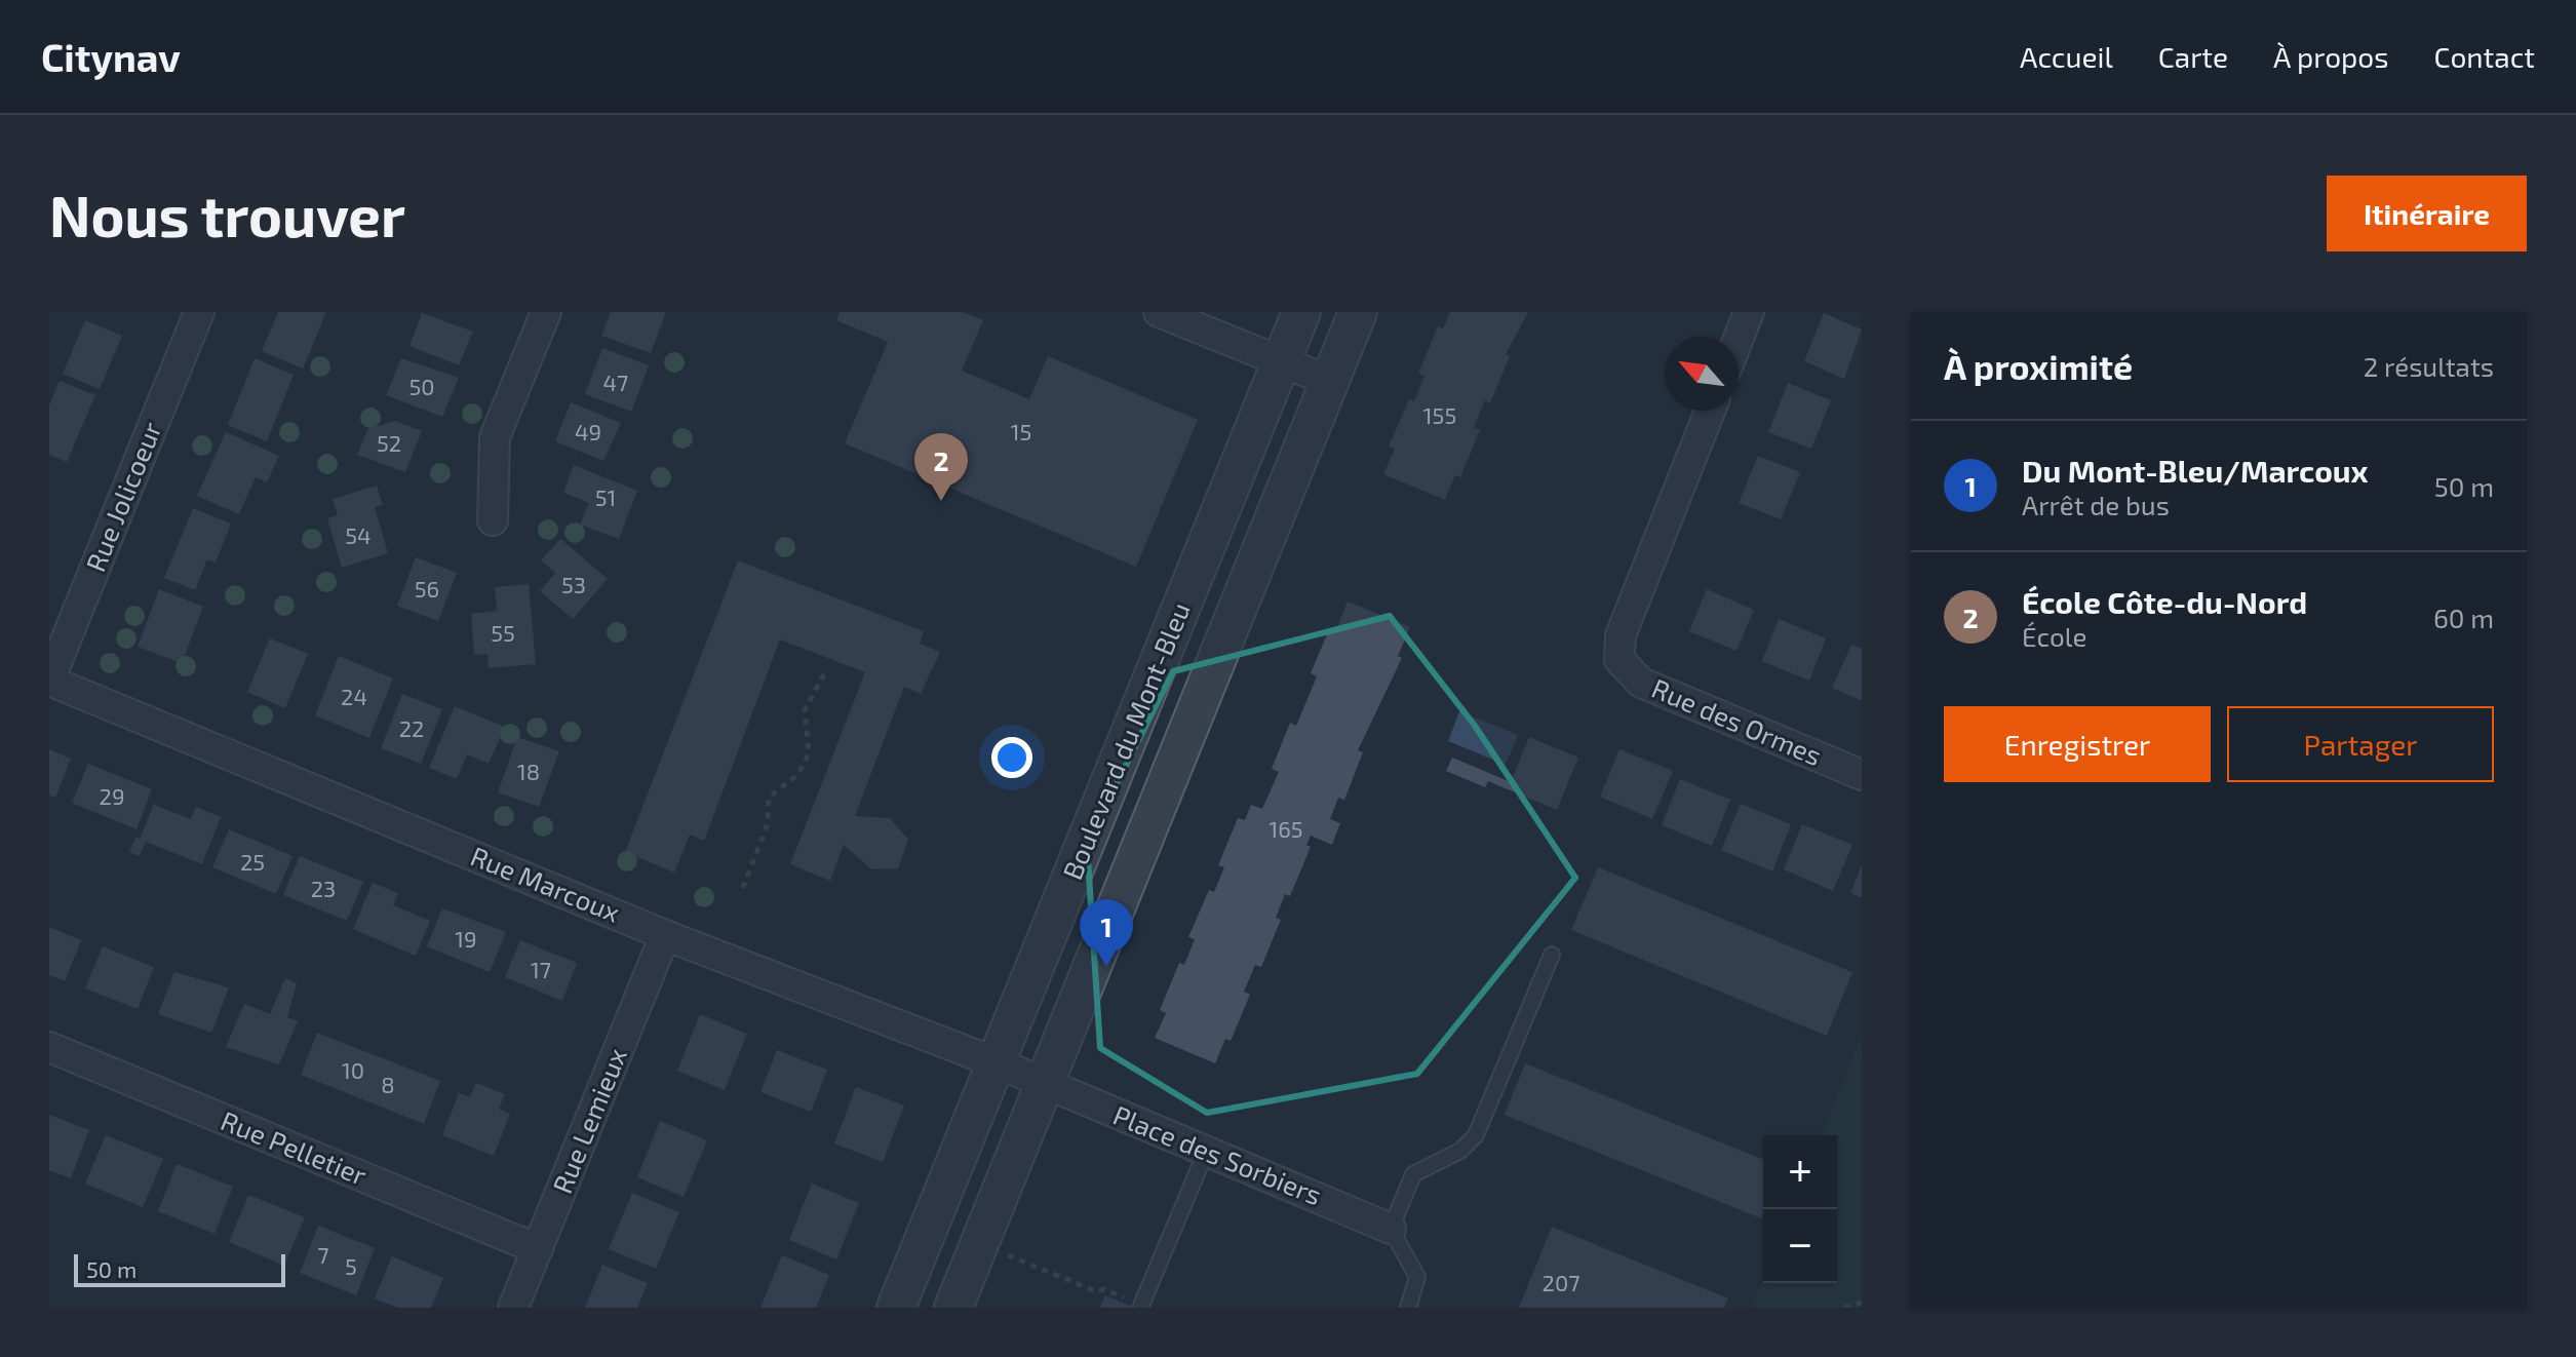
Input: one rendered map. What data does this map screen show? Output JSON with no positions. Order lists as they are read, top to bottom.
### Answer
{
  "streets": {
    "street": [
      "Rue Jolicoeur",
      "Rue des Ormes",
      "Boulevard du Mont-Bleu",
      "Rue Marcoux",
      "Rue Lemieux",
      "Rue Pelletier",
      "Place des Sorbiers"
    ]
  },
  "crossings": [
    ["Rue Jolicoeur", "Rue Marcoux"],
    ["Boulevard du Mont-Bleu", "Rue Marcoux"],
    ["Boulevard du Mont-Bleu", "Place des Sorbiers"],
    ["Rue Marcoux", "Rue Lemieux"],
    ["Rue Marcoux", "Place des Sorbiers"],
    ["Rue Lemieux", "Rue Pelletier"]
  ],
  "house_numbers": [
    "47",
    "50",
    "155",
    "49",
    "15",
    "52",
    "51",
    "54",
    "53",
    "56",
    "55",
    "24",
    "22",
    "18",
    "29",
    "165",
    "25",
    "23",
    "19",
    "17",
    "10",
    "8",
    "7",
    "5",
    "207"
  ],
  "scale_bar": "50 m",
  "north": "top left",
  "page": {
    "header": "Citynav",
    "nav": [
      "Accueil",
      "Carte",
      "À propos",
      "Contact"
    ],
    "buttons": [
      "Itinéraire",
      ["Enregistrer", "Partager"]
    ],
    "title": "Nous trouver",
    "heading": ["À proximité", "2 résultats"],
    "list": [
      {
        "mark": "1",
        "name": "Du Mont-Bleu/Marcoux",
        "note": "Arrêt de bus",
        "value": "50 m"
      },
      {
        "mark": "2",
        "name": "École Côte-du-Nord",
        "note": "École",
        "value": "60 m"
      }
    ],
    "pins": ["2", "1"],
    "map_buttons": ["+", "−"],
    "scale": "50 m"
  }
}
